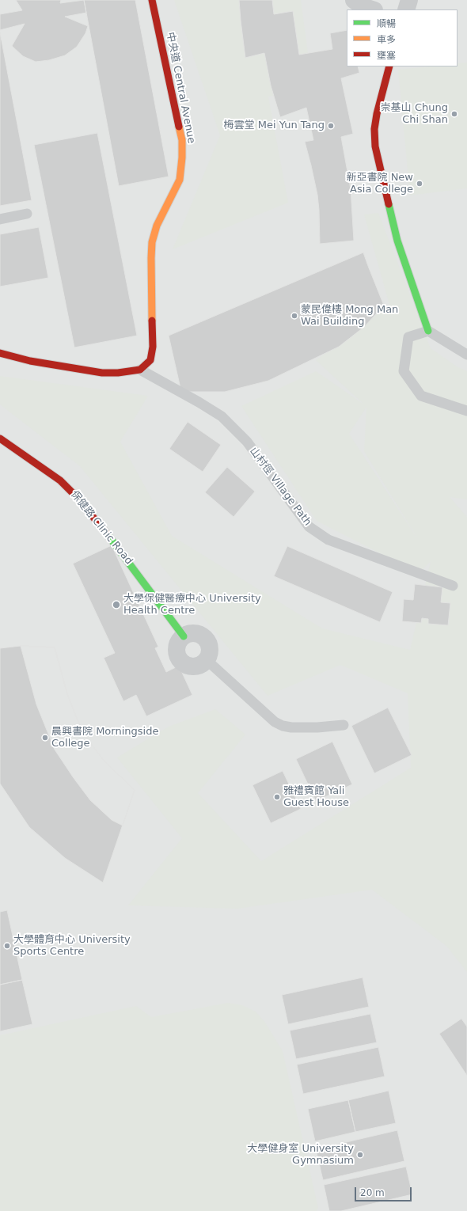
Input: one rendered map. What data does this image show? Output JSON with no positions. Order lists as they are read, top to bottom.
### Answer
{
  "streets": {
    "street": ["中央道 Central Avenue", "保健路 Clinic Road"],
    "lane": ["山村徑 Village Path"]
  },
  "crossings": [
    ["中央道 Central Avenue", "山村徑 Village Path"]
  ],
  "places": [
    "崇基山 Chung Chi Shan",
    "梅雲堂 Mei Yun Tang",
    "新亞書院 New Asia College",
    "蒙民偉樓 Mong Man Wai Building",
    "大學保健醫療中心 University Health Centre",
    "晨興書院 Morningside College",
    "雅禮賓館 Yali Guest House",
    "大學體育中心 University Sports Centre",
    "大學健身室 University Gymnasium"
  ],
  "legend": ["順暢", "車多", "壅塞"],
  "scale_bar": "20 m"
}
